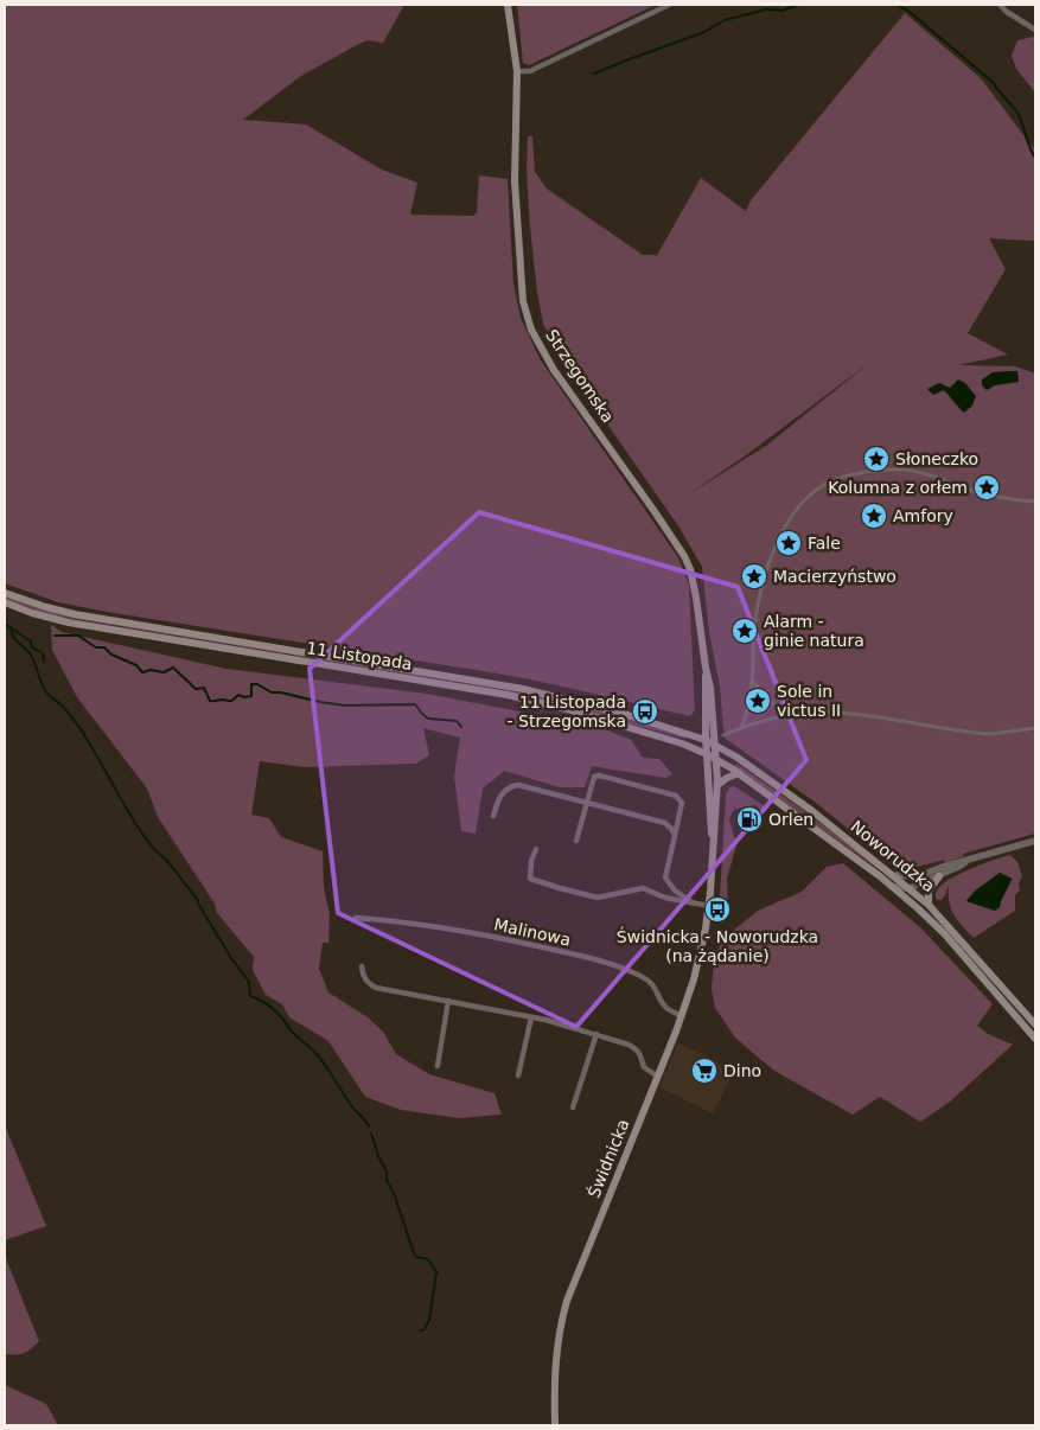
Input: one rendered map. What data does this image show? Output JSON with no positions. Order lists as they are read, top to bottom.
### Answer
{
  "streets": {
    "main road": [
      "Strzegomska",
      "11 Listopada",
      "Noworudzka",
      "Świdnicka"
    ],
    "street": ["Malinowa"]
  },
  "crossings": [
    ["Strzegomska", "11 Listopada"],
    ["Strzegomska", "Noworudzka"],
    ["Strzegomska", "Świdnicka"],
    ["11 Listopada", "Noworudzka"],
    ["11 Listopada", "Świdnicka"],
    ["Noworudzka", "Świdnicka"],
    ["Malinowa", "Świdnicka"]
  ],
  "places": {
    "place": [
      "Słoneczko",
      "Kolumna z orłem",
      "Amfory",
      "Fale",
      "Macierzyństwo",
      "Alarm - ginie natura",
      "Sole in victus II"
    ],
    "bus stop": ["11 Listopada - Strzegomska", "Świdnicka - Noworudzka (na żądanie)"],
    "fuel station": ["Orlen"],
    "supermarket": ["Dino"]
  }
}
